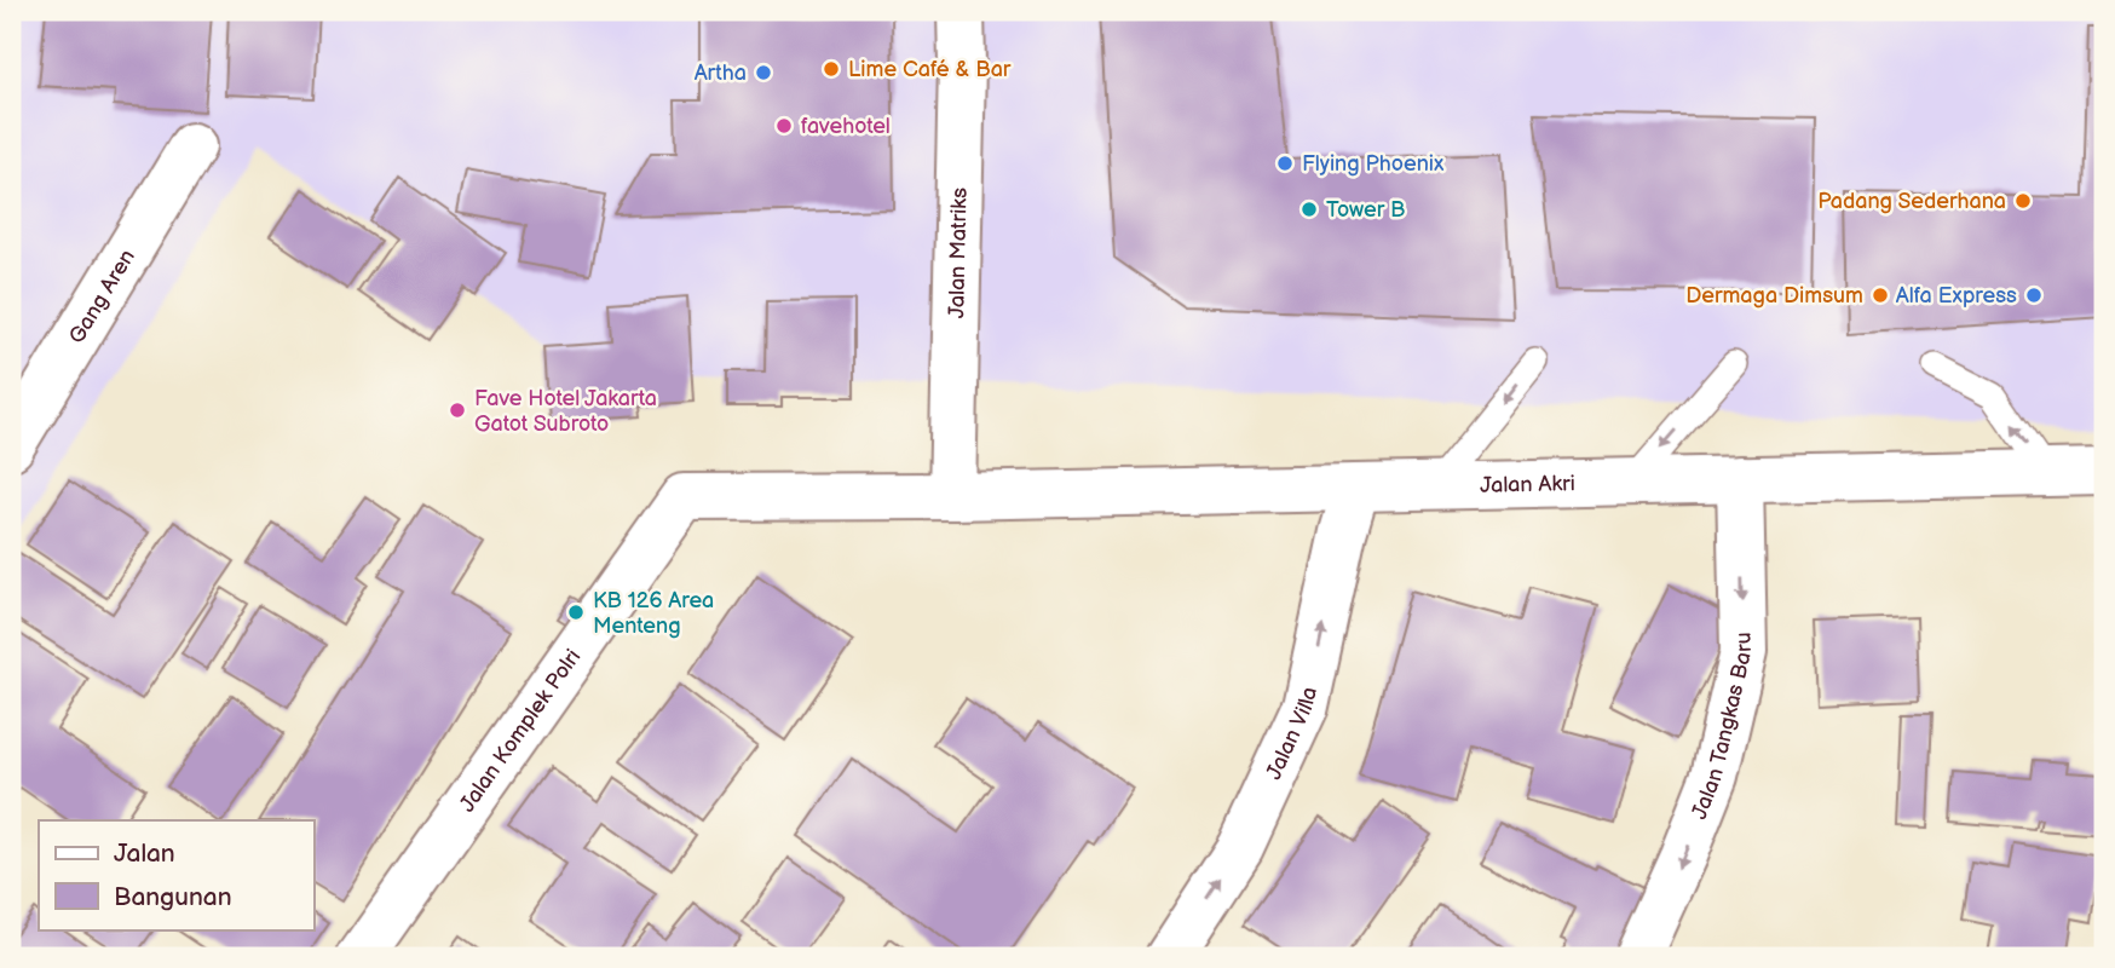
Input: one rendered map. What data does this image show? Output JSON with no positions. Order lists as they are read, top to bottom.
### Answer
{
  "streets": {
    "street": [
      "Jalan Matriks",
      "Gang Aren",
      "Jalan Akri",
      "Jalan Tangkas Baru",
      "Jalan Komplek Polri",
      "Jalan Villa"
    ]
  },
  "crossings": [
    ["Jalan Matriks", "Jalan Akri"],
    ["Jalan Akri", "Jalan Tangkas Baru"],
    ["Jalan Akri", "Jalan Komplek Polri"],
    ["Jalan Akri", "Jalan Villa"]
  ],
  "one_way": ["Jalan Tangkas Baru", "Jalan Villa"],
  "places": [
    "Lime Café & Bar",
    "Artha",
    "favehotel",
    "Flying Phoenix",
    "Padang Sederhana",
    "Tower B",
    "Dermaga Dimsum",
    "Alfa Express",
    "Fave Hotel Jakarta Gatot Subroto",
    "KB 126 Area Menteng"
  ],
  "legend": ["Jalan", "Bangunan"]
}
